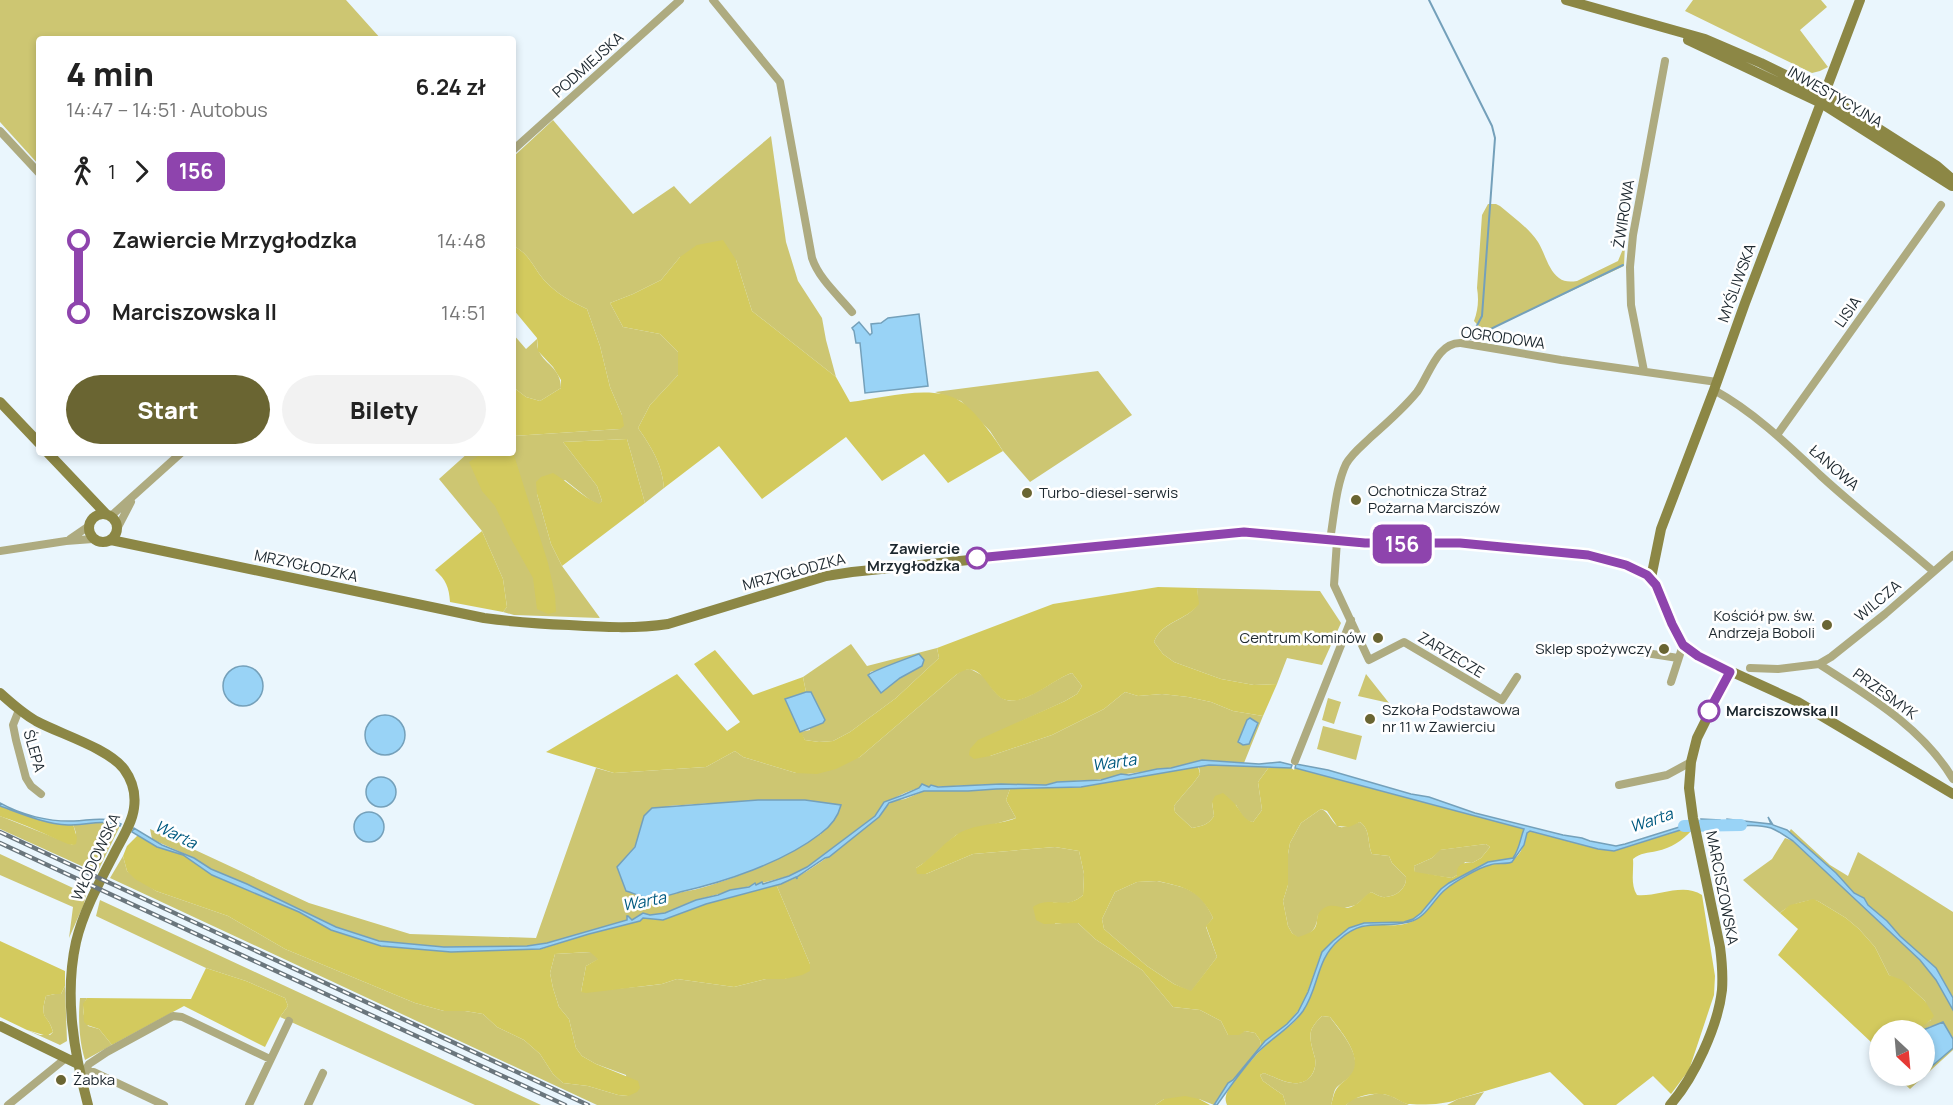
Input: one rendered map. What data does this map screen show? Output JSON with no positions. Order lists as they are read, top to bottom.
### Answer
{
  "streets": {
    "street": [
      "PODMIEJSKA",
      "INWESTYCYJNA",
      "ŻWIROWA",
      "MYŚLIWSKA",
      "LISIA",
      "OGRODOWA",
      "ŁANOWA",
      "MRZYGŁODZKA",
      "WILCZA",
      "ZARZECZE",
      "PRZESMYK",
      "ŚLEPA",
      "WŁODOWSKA",
      "MARCISZOWSKA"
    ]
  },
  "crossings": [
    ["INWESTYCYJNA", "MYŚLIWSKA"],
    ["ŻWIROWA", "OGRODOWA"],
    ["MYŚLIWSKA", "OGRODOWA"],
    ["MYŚLIWSKA", "ŁANOWA"],
    ["MYŚLIWSKA", "MRZYGŁODZKA"],
    ["LISIA", "ŁANOWA"],
    ["OGRODOWA", "ŁANOWA"],
    ["OGRODOWA", "MRZYGŁODZKA"],
    ["ŁANOWA", "WILCZA"],
    ["WILCZA", "PRZESMYK"],
    ["ŚLEPA", "WŁODOWSKA"]
  ],
  "water": ["Warta"],
  "places": [
    "Turbo-diesel-serwis",
    "Ochotnicza Straż Pożarna Marciszów",
    "Zawiercie Mrzygłodzka",
    "Kościół pw. św. Andrzeja Boboli",
    "Centrum Kominów",
    "Sklep spożywczy",
    "Marciszowska II",
    "Szkoła Podstawowa nr 11 w Zawierciu",
    "Żabka"
  ],
  "lines": ["bus line 156"],
  "north": "bottom right",
  "page": {
    "on_map": "156",
    "heading": ["4 min", "14:47 – 14:51 · Autobus", "6.24 zł"],
    "legs": ["1", "156"],
    "list": [
      {
        "name": "Zawiercie Mrzygłodzka",
        "value": "14:48"
      },
      {
        "name": "Marciszowska II",
        "value": "14:51"
      }
    ],
    "buttons": ["Start", "Bilety"]
  }
}
